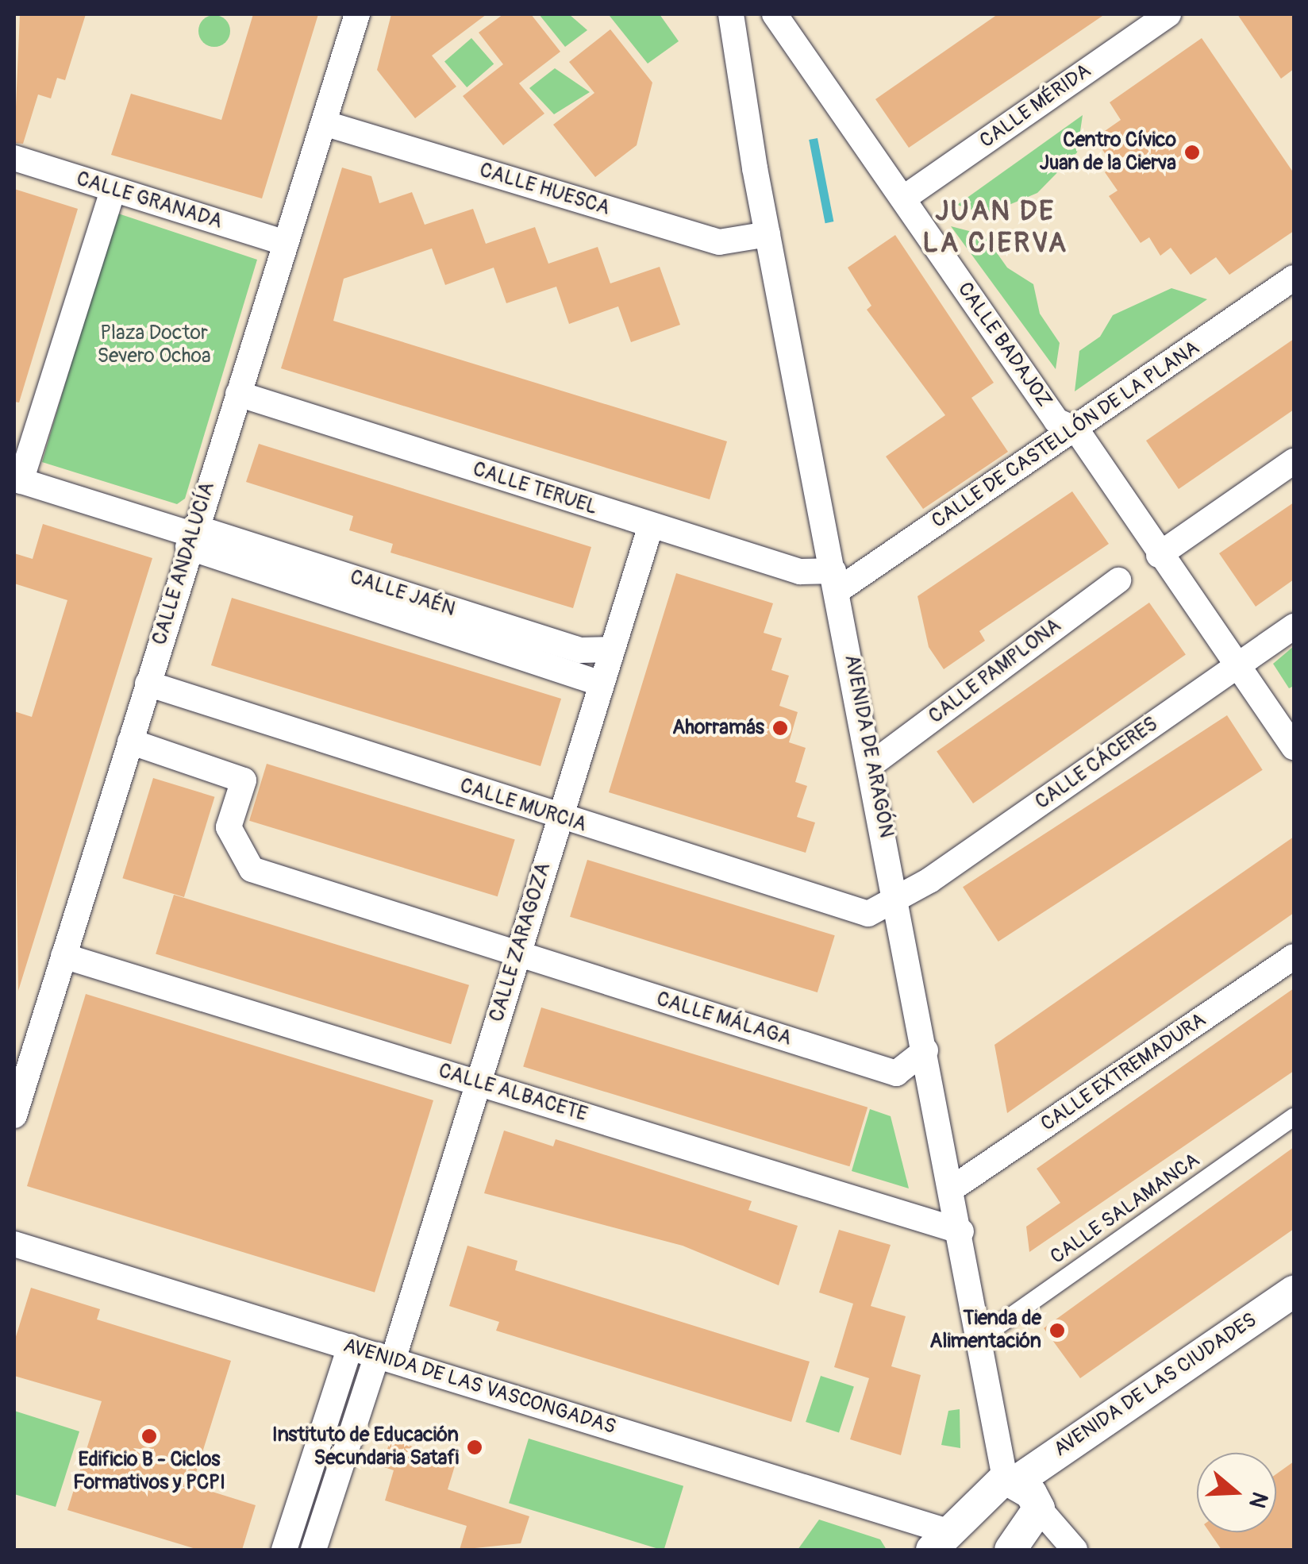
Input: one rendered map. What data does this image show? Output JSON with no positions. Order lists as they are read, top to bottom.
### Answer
{
  "streets": {
    "street": [
      "CALLE MÉRIDA",
      "CALLE HUESCA",
      "CALLE GRANADA",
      "CALLE BADAJOZ",
      "CALLE DE CASTELLÓN DE LA PLANA",
      "CALLE TERUEL",
      "CALLE ANDALUCÍA",
      "CALLE JAÉN",
      "CALLE PAMPLONA",
      "AVENIDA DE ARAGÓN",
      "CALLE CÁCERES",
      "CALLE MURCIA",
      "CALLE ZARAGOZA",
      "CALLE MÁLAGA",
      "CALLE EXTREMADURA",
      "CALLE ALBACETE",
      "CALLE SALAMANCA",
      "AVENIDA DE LAS CIUDADES",
      "AVENIDA DE LAS VASCONGADAS"
    ]
  },
  "crossings": [
    ["CALLE MÉRIDA", "CALLE BADAJOZ"],
    ["CALLE HUESCA", "CALLE ANDALUCÍA"],
    ["CALLE HUESCA", "AVENIDA DE ARAGÓN"],
    ["CALLE GRANADA", "CALLE ANDALUCÍA"],
    ["CALLE BADAJOZ", "CALLE DE CASTELLÓN DE LA PLANA"],
    ["CALLE BADAJOZ", "CALLE CÁCERES"],
    ["CALLE DE CASTELLÓN DE LA PLANA", "CALLE TERUEL"],
    ["CALLE DE CASTELLÓN DE LA PLANA", "AVENIDA DE ARAGÓN"],
    ["CALLE TERUEL", "CALLE ANDALUCÍA"],
    ["CALLE TERUEL", "AVENIDA DE ARAGÓN"],
    ["CALLE TERUEL", "CALLE ZARAGOZA"],
    ["CALLE ANDALUCÍA", "CALLE JAÉN"],
    ["CALLE ANDALUCÍA", "CALLE MURCIA"],
    ["CALLE ANDALUCÍA", "CALLE ALBACETE"],
    ["CALLE JAÉN", "CALLE ZARAGOZA"],
    ["CALLE PAMPLONA", "AVENIDA DE ARAGÓN"],
    ["AVENIDA DE ARAGÓN", "CALLE CÁCERES"],
    ["AVENIDA DE ARAGÓN", "CALLE MURCIA"],
    ["AVENIDA DE ARAGÓN", "CALLE MÁLAGA"],
    ["AVENIDA DE ARAGÓN", "CALLE EXTREMADURA"],
    ["AVENIDA DE ARAGÓN", "CALLE ALBACETE"],
    ["AVENIDA DE ARAGÓN", "CALLE SALAMANCA"],
    ["AVENIDA DE ARAGÓN", "AVENIDA DE LAS CIUDADES"],
    ["CALLE CÁCERES", "CALLE MURCIA"],
    ["CALLE MURCIA", "CALLE ZARAGOZA"],
    ["CALLE ZARAGOZA", "CALLE MÁLAGA"],
    ["CALLE ZARAGOZA", "CALLE ALBACETE"],
    ["CALLE ZARAGOZA", "AVENIDA DE LAS VASCONGADAS"],
    ["AVENIDA DE LAS CIUDADES", "AVENIDA DE LAS VASCONGADAS"]
  ],
  "districts": ["JUAN DE LA CIERVA"],
  "parks": ["Plaza Doctor Severo Ochoa"],
  "places": [
    "Centro Cívico Juan de la Cierva",
    "Ahorramás",
    "Tienda de Alimentación",
    "Edificio B - Ciclos Formativos y PCPI",
    "Instituto de Educación Secundaria Satafi"
  ],
  "north": "right"
}
